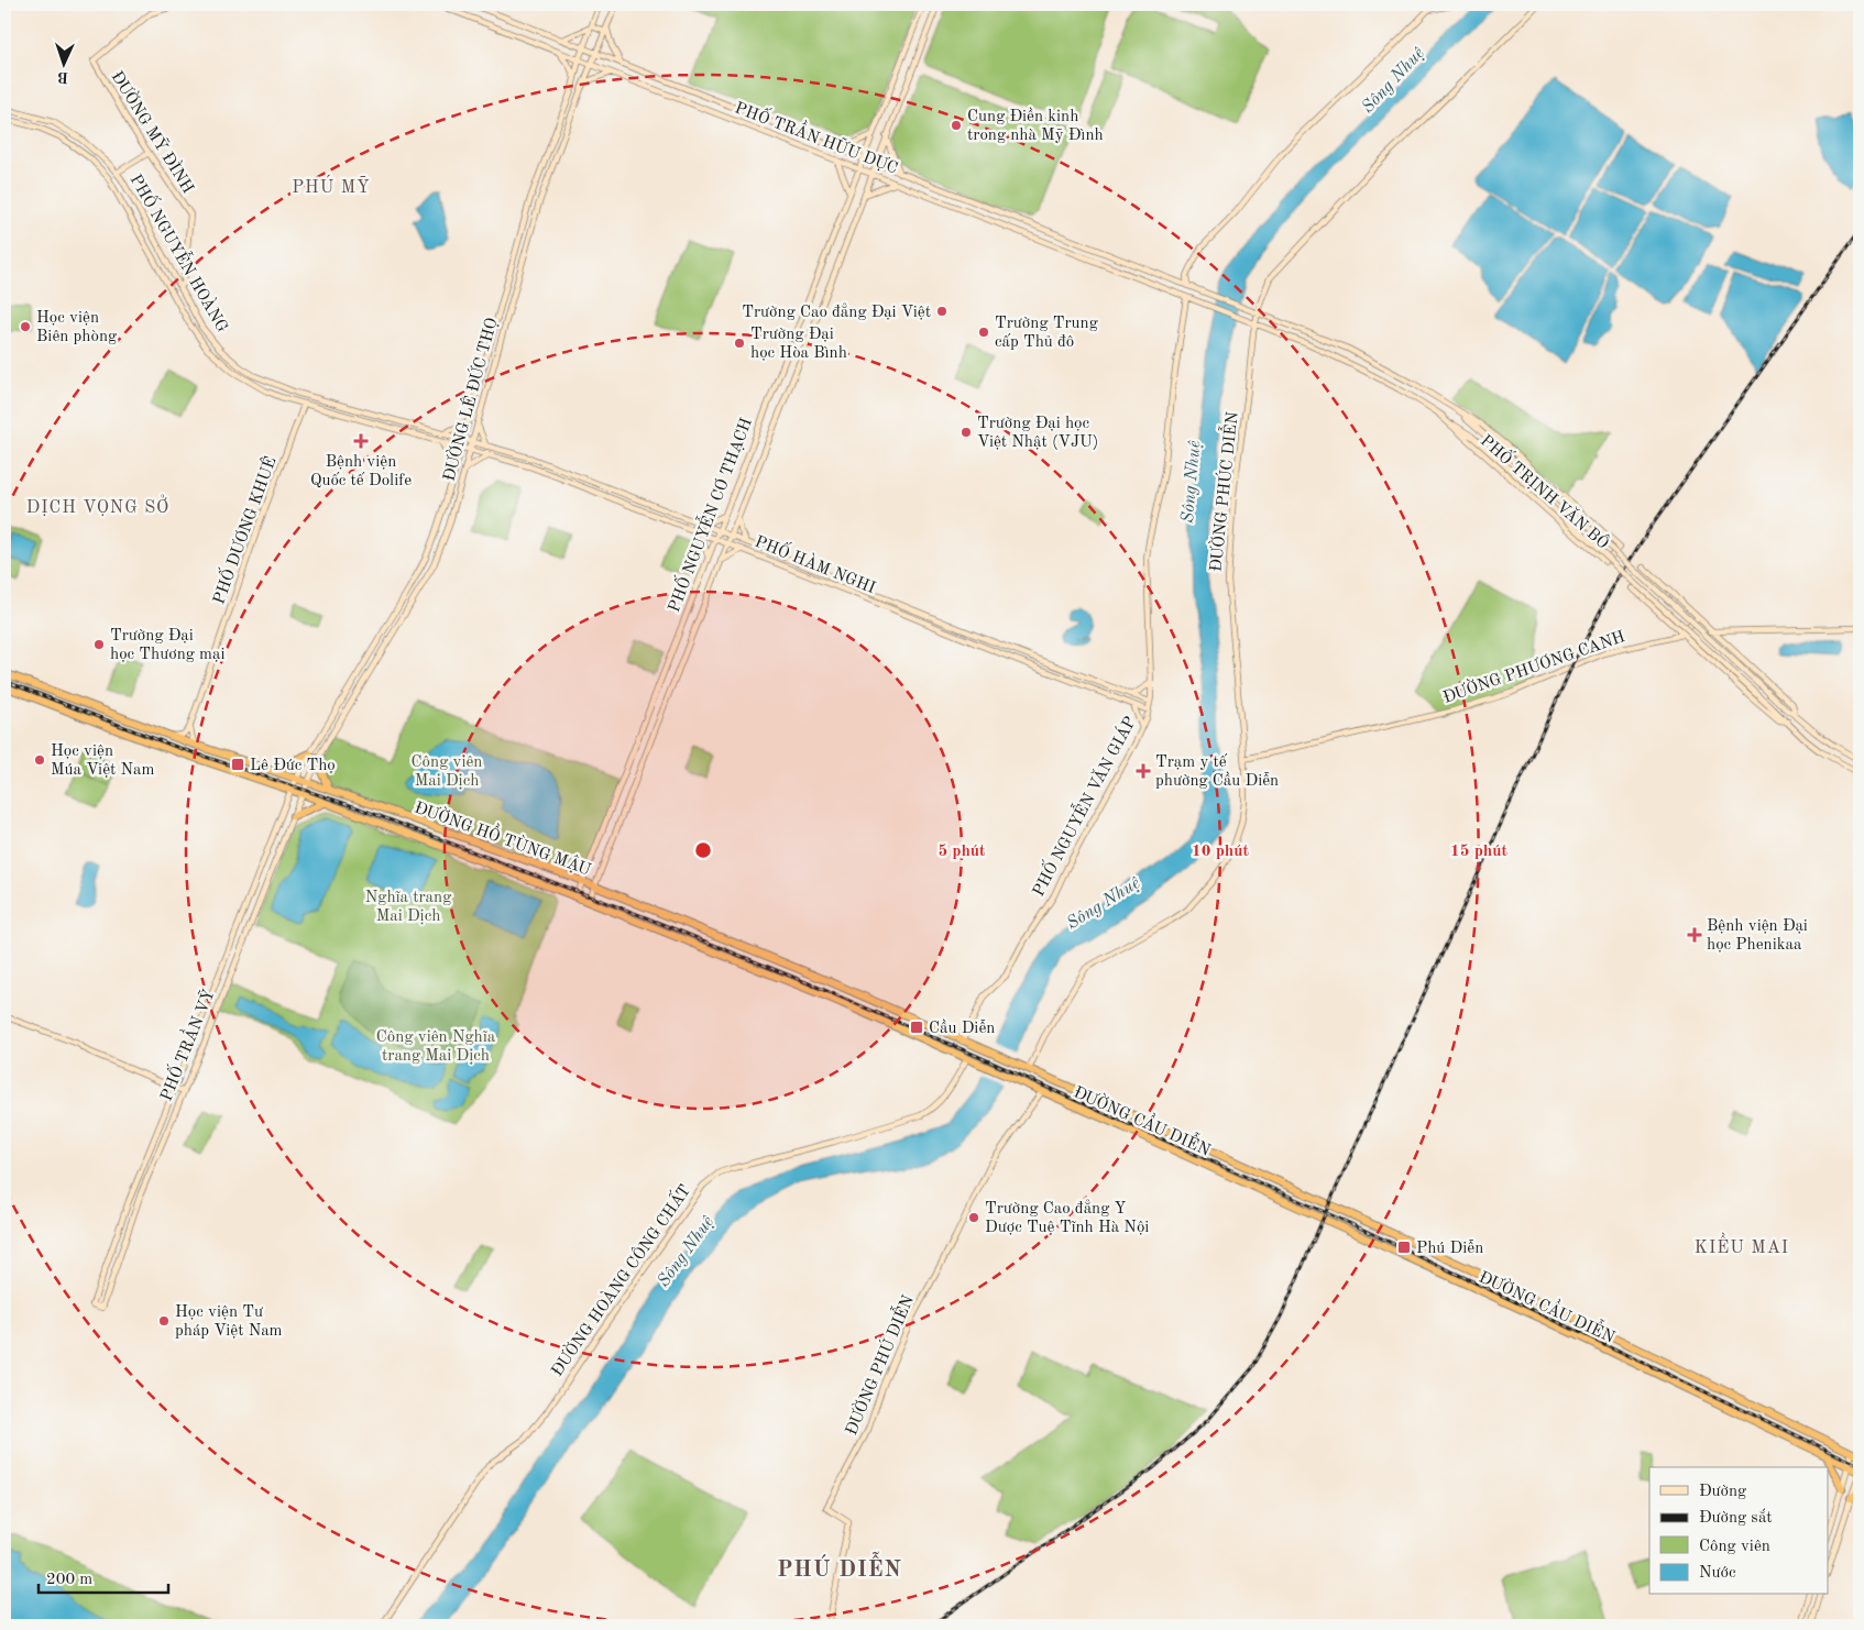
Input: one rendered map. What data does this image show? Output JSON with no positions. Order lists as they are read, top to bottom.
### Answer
{
  "streets": {
    "highway": ["ĐƯỜNG HỒ TÙNG MẬU", "ĐƯỜNG CẦU DIỄN"],
    "main road": [
      "ĐƯỜNG MỸ ĐÌNH",
      "PHỐ TRẦN HỮU DỰC",
      "PHỐ NGUYỄN HOÀNG",
      "ĐƯỜNG LÊ ĐỨC THỌ",
      "ĐƯỜNG PHÚC DIỄN",
      "PHỐ TRỊNH VĂN BÔ",
      "PHỐ NGUYỄN CƠ THẠCH",
      "PHỐ DƯƠNG KHUÊ",
      "PHỐ HÀM NGHI",
      "ĐƯỜNG PHƯƠNG CANH",
      "PHỐ NGUYỄN VĂN GIÁP",
      "PHỐ TRẦN VỸ",
      "ĐƯỜNG HOÀNG CÔNG CHẤT",
      "ĐƯỜNG PHÚ DIỄN"
    ]
  },
  "crossings": [
    ["ĐƯỜNG MỸ ĐÌNH", "PHỐ NGUYỄN HOÀNG"],
    ["PHỐ TRẦN HỮU DỰC", "ĐƯỜNG LÊ ĐỨC THỌ"],
    ["PHỐ TRẦN HỮU DỰC", "PHỐ TRỊNH VĂN BÔ"],
    ["PHỐ TRẦN HỮU DỰC", "PHỐ NGUYỄN CƠ THẠCH"],
    ["PHỐ TRẦN HỮU DỰC", "PHỐ NGUYỄN VĂN GIÁP"],
    ["PHỐ NGUYỄN HOÀNG", "ĐƯỜNG LÊ ĐỨC THỌ"],
    ["PHỐ NGUYỄN HOÀNG", "PHỐ DƯƠNG KHUÊ"],
    ["PHỐ NGUYỄN HOÀNG", "PHỐ HÀM NGHI"],
    ["ĐƯỜNG LÊ ĐỨC THỌ", "PHỐ HÀM NGHI"],
    ["ĐƯỜNG LÊ ĐỨC THỌ", "ĐƯỜNG HỒ TÙNG MẬU"],
    ["ĐƯỜNG LÊ ĐỨC THỌ", "PHỐ TRẦN VỸ"],
    ["ĐƯỜNG PHÚC DIỄN", "PHỐ TRỊNH VĂN BÔ"],
    ["ĐƯỜNG PHÚC DIỄN", "ĐƯỜNG PHƯƠNG CANH"],
    ["ĐƯỜNG PHÚC DIỄN", "ĐƯỜNG CẦU DIỄN"],
    ["PHỐ TRỊNH VĂN BÔ", "PHỐ NGUYỄN VĂN GIÁP"],
    ["PHỐ NGUYỄN CƠ THẠCH", "PHỐ HÀM NGHI"],
    ["PHỐ NGUYỄN CƠ THẠCH", "ĐƯỜNG HỒ TÙNG MẬU"],
    ["PHỐ HÀM NGHI", "PHỐ NGUYỄN VĂN GIÁP"],
    ["PHỐ NGUYỄN VĂN GIÁP", "ĐƯỜNG HỒ TÙNG MẬU"],
    ["ĐƯỜNG HỒ TÙNG MẬU", "PHỐ TRẦN VỸ"],
    ["ĐƯỜNG HỒ TÙNG MẬU", "ĐƯỜNG CẦU DIỄN"],
    ["ĐƯỜNG HỒ TÙNG MẬU", "ĐƯỜNG HOÀNG CÔNG CHẤT"],
    ["ĐƯỜNG CẦU DIỄN", "ĐƯỜNG PHÚ DIỄN"]
  ],
  "districts": [
    "PHÚ MỸ",
    "DỊCH VỌNG SỞ",
    "KIỀU MAI",
    "PHÚ DIỄN"
  ],
  "water": ["Sông Nhuệ"],
  "parks": ["Công viên Mai Dịch", "Nghĩa trang Mai Dịch", "Công viên Nghĩa trang Mai Dịch"],
  "places": {
    "other": [
      "Cung Điền kinh trong nhà Mỹ Đình",
      "Trường Cao đẳng Đại Việt",
      "Học viện Biên phòng",
      "Trường Trung cấp Thủ đô",
      "Trường Đại học Hòa Bình",
      "Trường Đại học Việt Nhật (VJU)",
      "Trường Đại học Thương mại",
      "Học viện Múa Việt Nam",
      "Trường Cao đẳng Y Dược Tuệ Tĩnh Hà Nội",
      "Học viện Tư pháp Việt Nam"
    ],
    "health": ["Bệnh viện Quốc tế Dolife", "Trạm y tế phường Cầu Diễn", "Bệnh viện Đại học Phenikaa"],
    "transit": ["Lê Đức Thọ", "Cầu Diễn", "Phú Diễn"]
  },
  "legend": [
    "Đường",
    "Đường sắt",
    "Công viên",
    "Nước"
  ],
  "scale_bar": "200 m",
  "north": "bottom",
  "rings": ["5 phút", "10 phút", "15 phút"]
}
